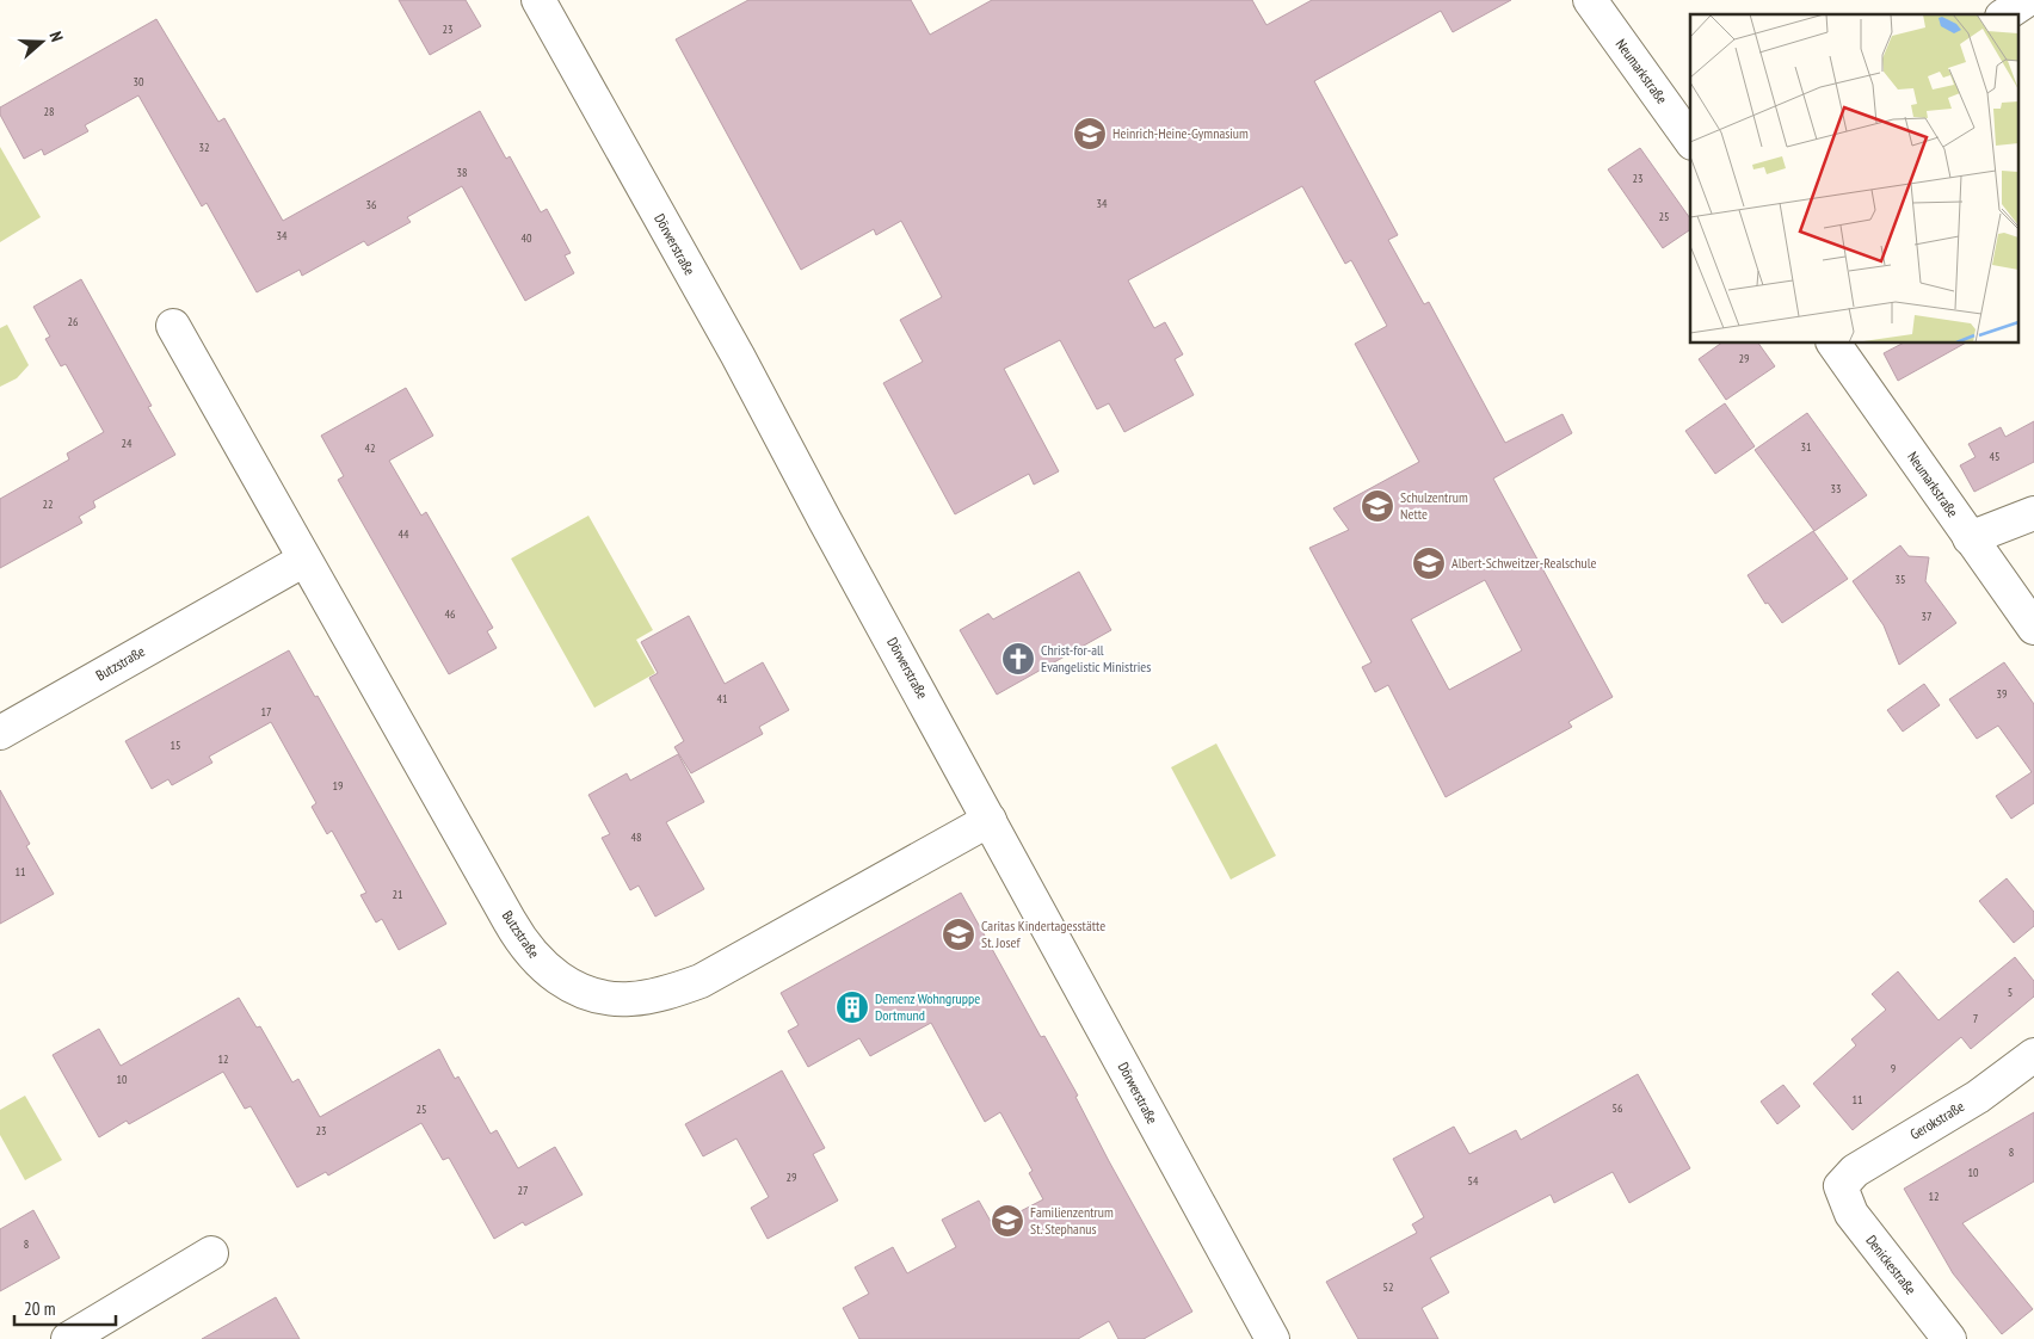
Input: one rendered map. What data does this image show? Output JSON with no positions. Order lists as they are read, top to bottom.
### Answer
{
  "streets": {
    "street": [
      "Neumarkstraße",
      "Dörwerstraße",
      "Butzstraße",
      "Gerokstraße",
      "Denickestraße"
    ]
  },
  "crossings": [
    ["Dörwerstraße", "Butzstraße"],
    ["Gerokstraße", "Denickestraße"]
  ],
  "places": {
    "school or university": [
      "Heinrich-Heine-Gymnasium",
      "Schulzentrum Nette",
      "Albert-Schweitzer-Realschule",
      "Caritas Kindertagesstätte St. Josef",
      "Familienzentrum St. Stephanus"
    ],
    "church": ["Christ-for-all Evangelistic Ministries"],
    "building": ["Demenz Wohngruppe Dortmund"]
  },
  "house_numbers": [
    "23",
    "30",
    "28",
    "32",
    "38",
    "23",
    "34",
    "36",
    "25",
    "34",
    "40",
    "26",
    "29",
    "24",
    "31",
    "42",
    "45",
    "33",
    "22",
    "44",
    "35",
    "46",
    "37",
    "39",
    "41",
    "17",
    "15",
    "19",
    "48",
    "11",
    "21",
    "5",
    "7",
    "12",
    "9",
    "10",
    "11",
    "56",
    "25",
    "23",
    "8",
    "10",
    "29",
    "54",
    "27",
    "12",
    "8",
    "52"
  ],
  "scale_bar": "20 m",
  "north": "right"
}
